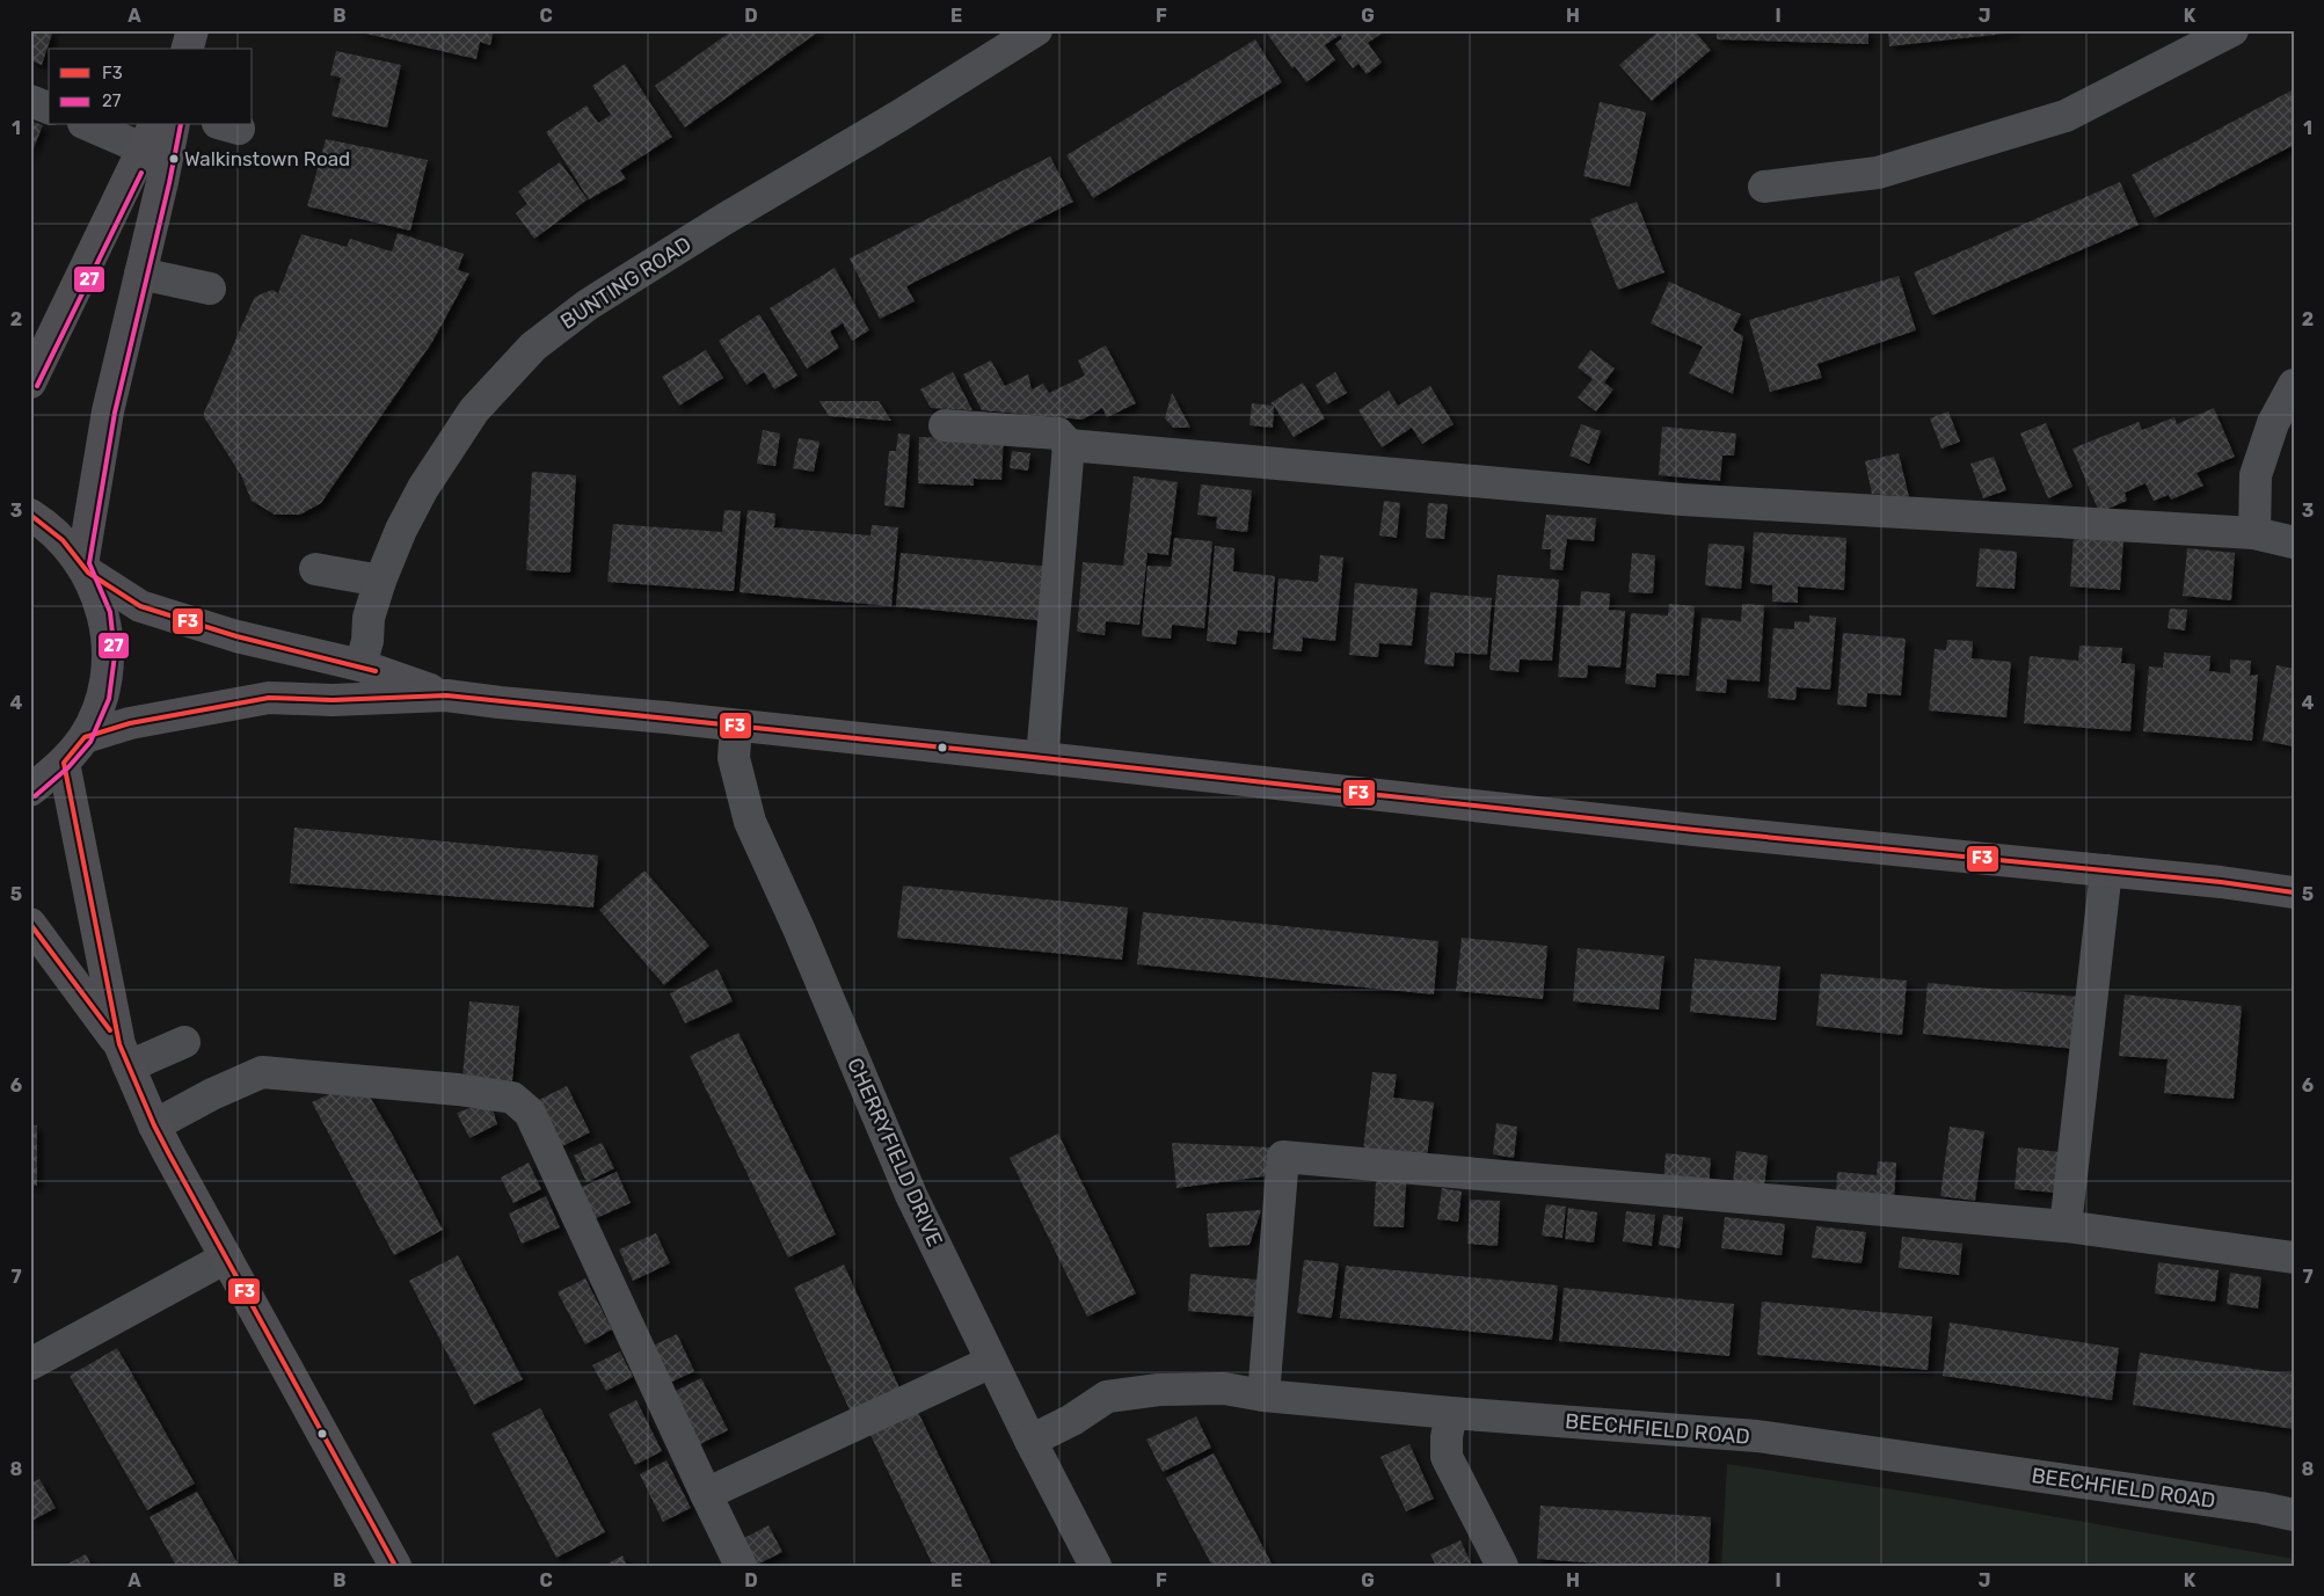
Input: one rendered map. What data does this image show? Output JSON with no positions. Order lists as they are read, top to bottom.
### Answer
{
  "streets": {
    "street": ["BUNTING ROAD", "CHERRYFIELD DRIVE", "BEECHFIELD ROAD"]
  },
  "crossings": [
    ["CHERRYFIELD DRIVE", "BEECHFIELD ROAD"]
  ],
  "places": ["Walkinstown Road"],
  "lines": ["transit line 27", "transit line F3"],
  "legend": ["F3", "27"],
  "grid": {
    "columns": [
      "A",
      "B",
      "C",
      "D",
      "E",
      "F",
      "G",
      "H",
      "I",
      "J",
      "K"
    ],
    "rows": [
      "1",
      "2",
      "3",
      "4",
      "5",
      "6",
      "7",
      "8"
    ]
  }
}
